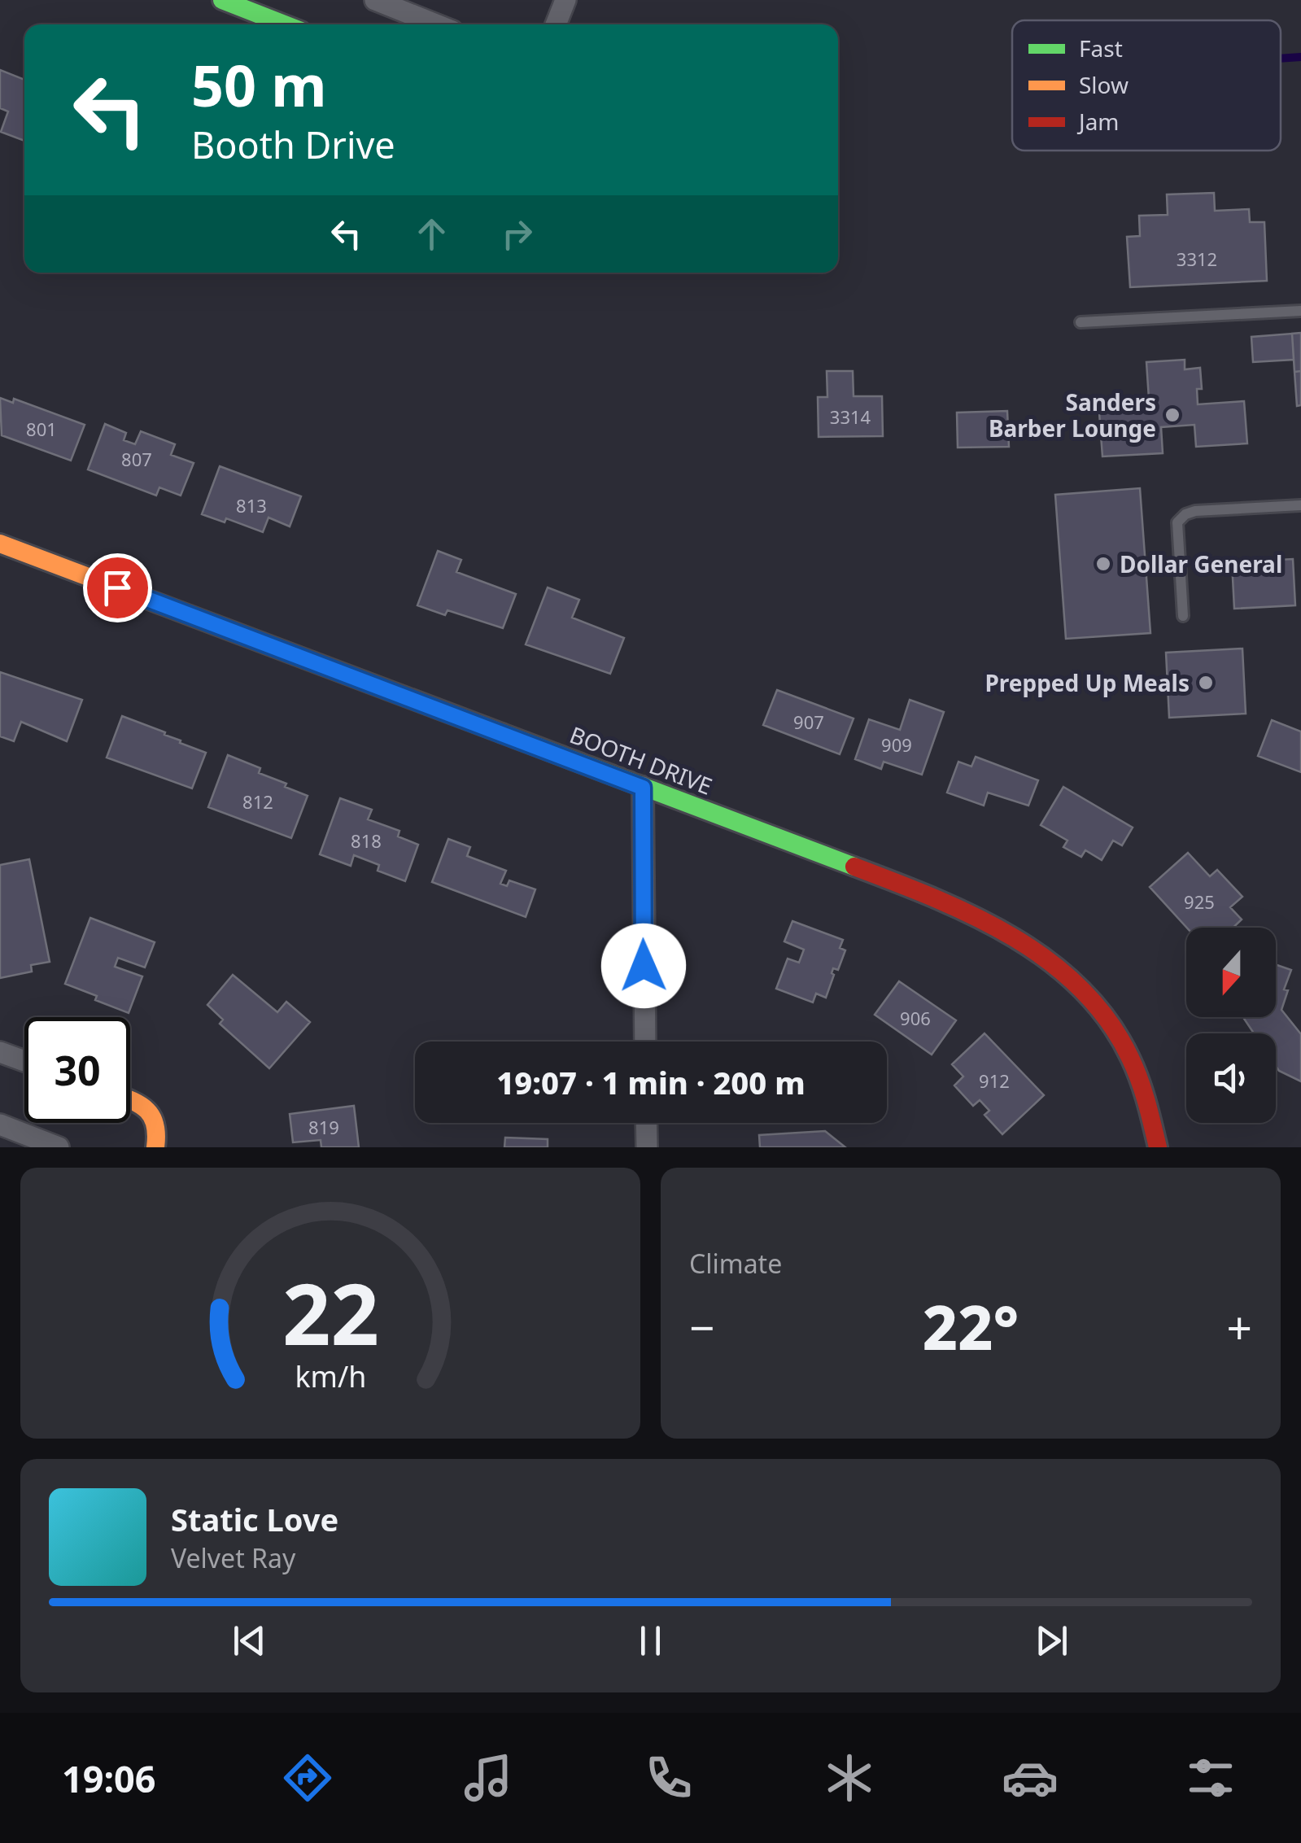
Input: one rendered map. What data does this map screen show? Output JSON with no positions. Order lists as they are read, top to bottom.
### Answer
{
  "streets": {
    "street": ["BOOTH DRIVE"]
  },
  "places": ["Sanders Barber Lounge", "Dollar General", "Prepped Up Meals"],
  "house_numbers": [
    "3312",
    "3314",
    "801",
    "807",
    "813",
    "907",
    "909",
    "812",
    "818",
    "925",
    "906",
    "912",
    "819"
  ],
  "legend": ["Fast", "Slow", "Jam"],
  "north": "bottom",
  "page": {
    "turn": ["50 m", "Booth Drive"],
    "limit": "30",
    "trip": "19:07 · 1 min · 200 m",
    "tile": "Climate",
    "heat": ["−", "22°", "+"],
    "song": ["Static Love", "Velvet Ray"],
    "tabs": "19:06",
    "gauge": ["22", "km/h"]
  }
}
